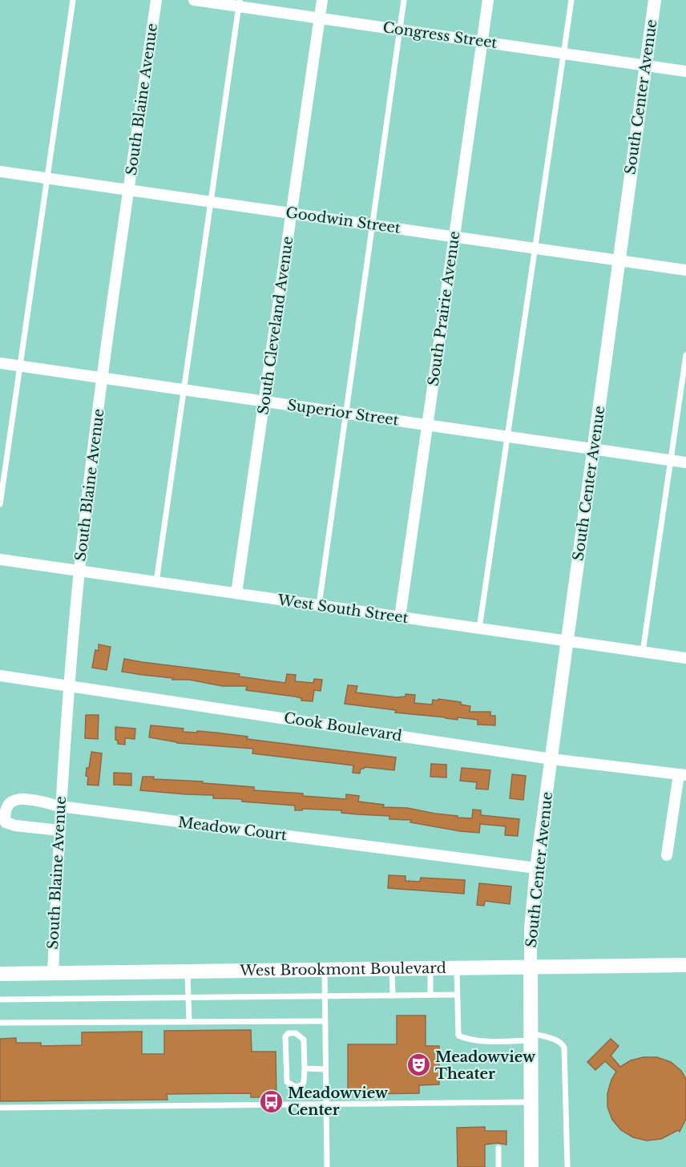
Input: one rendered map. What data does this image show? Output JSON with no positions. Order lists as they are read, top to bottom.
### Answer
{
  "streets": {
    "main road": ["West Brookmont Boulevard"],
    "street": [
      "Congress Street",
      "South Center Avenue",
      "South Blaine Avenue",
      "Goodwin Street",
      "South Prairie Avenue",
      "South Cleveland Avenue",
      "Superior Street",
      "West South Street",
      "Cook Boulevard",
      "Meadow Court"
    ]
  },
  "crossings": [
    ["Congress Street", "South Center Avenue"],
    ["Congress Street", "South Prairie Avenue"],
    ["Congress Street", "South Cleveland Avenue"],
    ["South Center Avenue", "Goodwin Street"],
    ["South Center Avenue", "Superior Street"],
    ["South Center Avenue", "West South Street"],
    ["South Center Avenue", "Cook Boulevard"],
    ["South Center Avenue", "Meadow Court"],
    ["South Center Avenue", "West Brookmont Boulevard"],
    ["South Blaine Avenue", "Goodwin Street"],
    ["South Blaine Avenue", "Superior Street"],
    ["South Blaine Avenue", "West South Street"],
    ["South Blaine Avenue", "Cook Boulevard"],
    ["South Blaine Avenue", "Meadow Court"],
    ["South Blaine Avenue", "West Brookmont Boulevard"],
    ["Goodwin Street", "South Prairie Avenue"],
    ["Goodwin Street", "South Cleveland Avenue"],
    ["South Prairie Avenue", "Superior Street"],
    ["South Prairie Avenue", "West South Street"],
    ["South Cleveland Avenue", "Superior Street"],
    ["South Cleveland Avenue", "West South Street"]
  ],
  "places": {
    "theatre": ["Meadowview Theater"],
    "bus stop": ["Meadowview Center"]
  }
}
